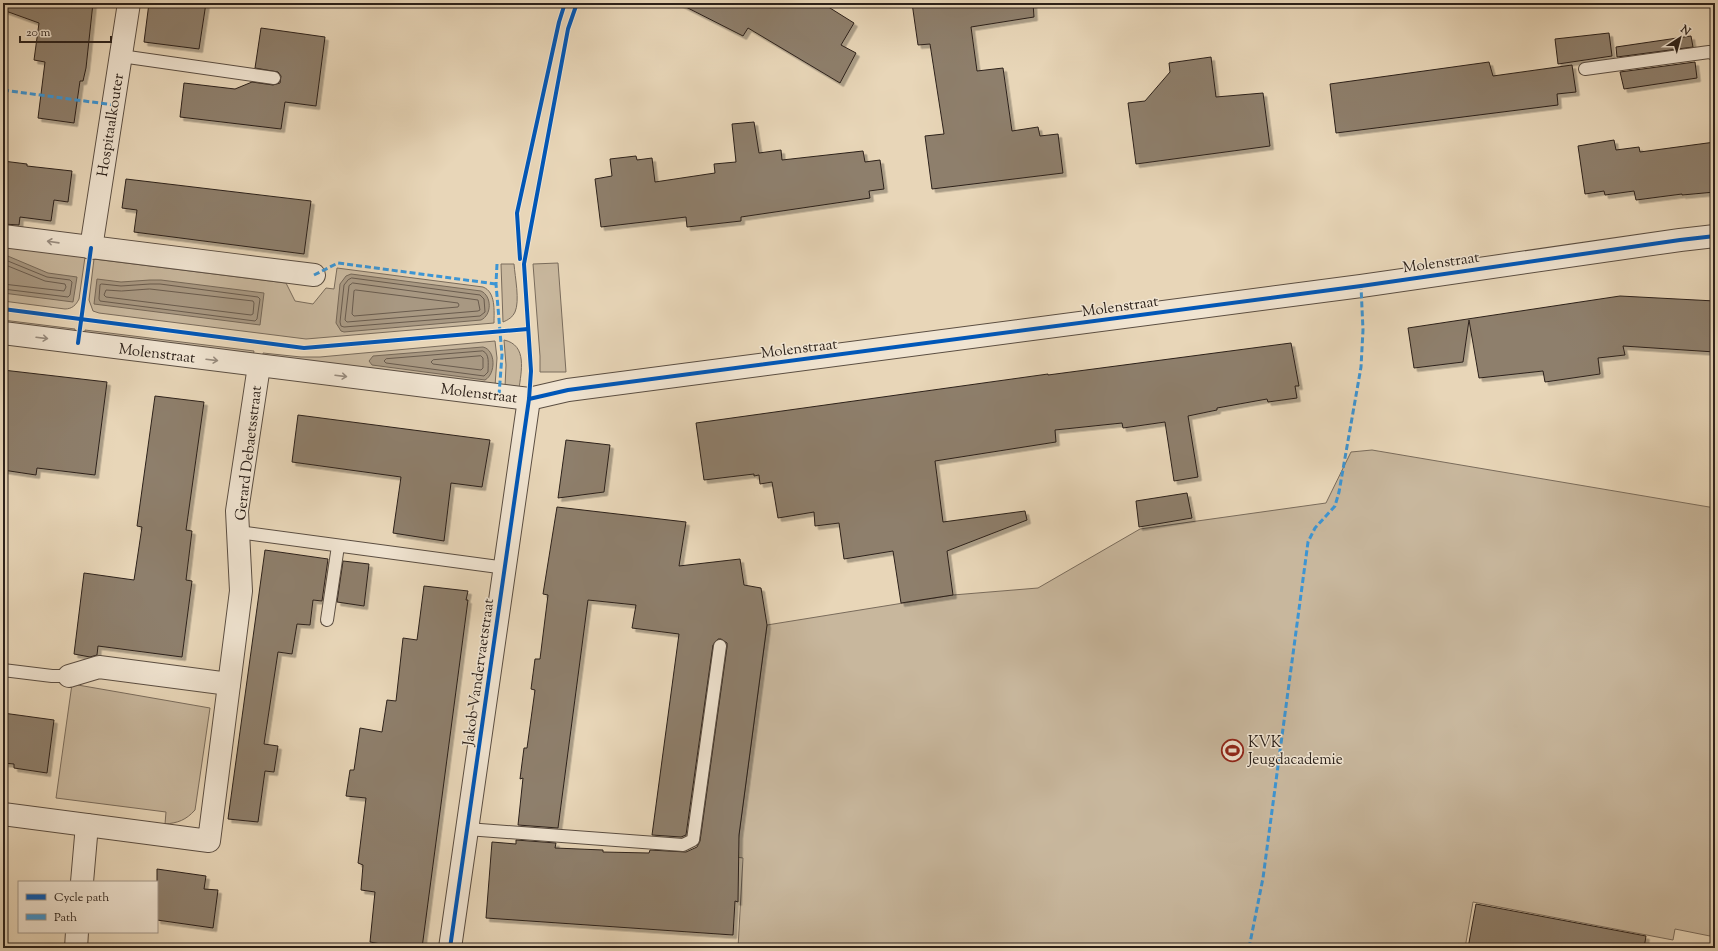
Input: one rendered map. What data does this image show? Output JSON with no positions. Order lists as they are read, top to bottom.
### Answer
{
  "streets": {
    "street": [
      "Hospitaalkouter",
      "Molenstraat",
      "Gerard Debaetsstraat",
      "Jakob Vandervaetstraat"
    ]
  },
  "crossings": [
    ["Molenstraat", "Gerard Debaetsstraat"],
    ["Molenstraat", "Jakob Vandervaetstraat"]
  ],
  "places": {
    "sports": ["KVK Jeugdacademie"]
  },
  "legend": ["Cycle path", "Path"],
  "scale_bar": "20 m",
  "north": "top right"
}
